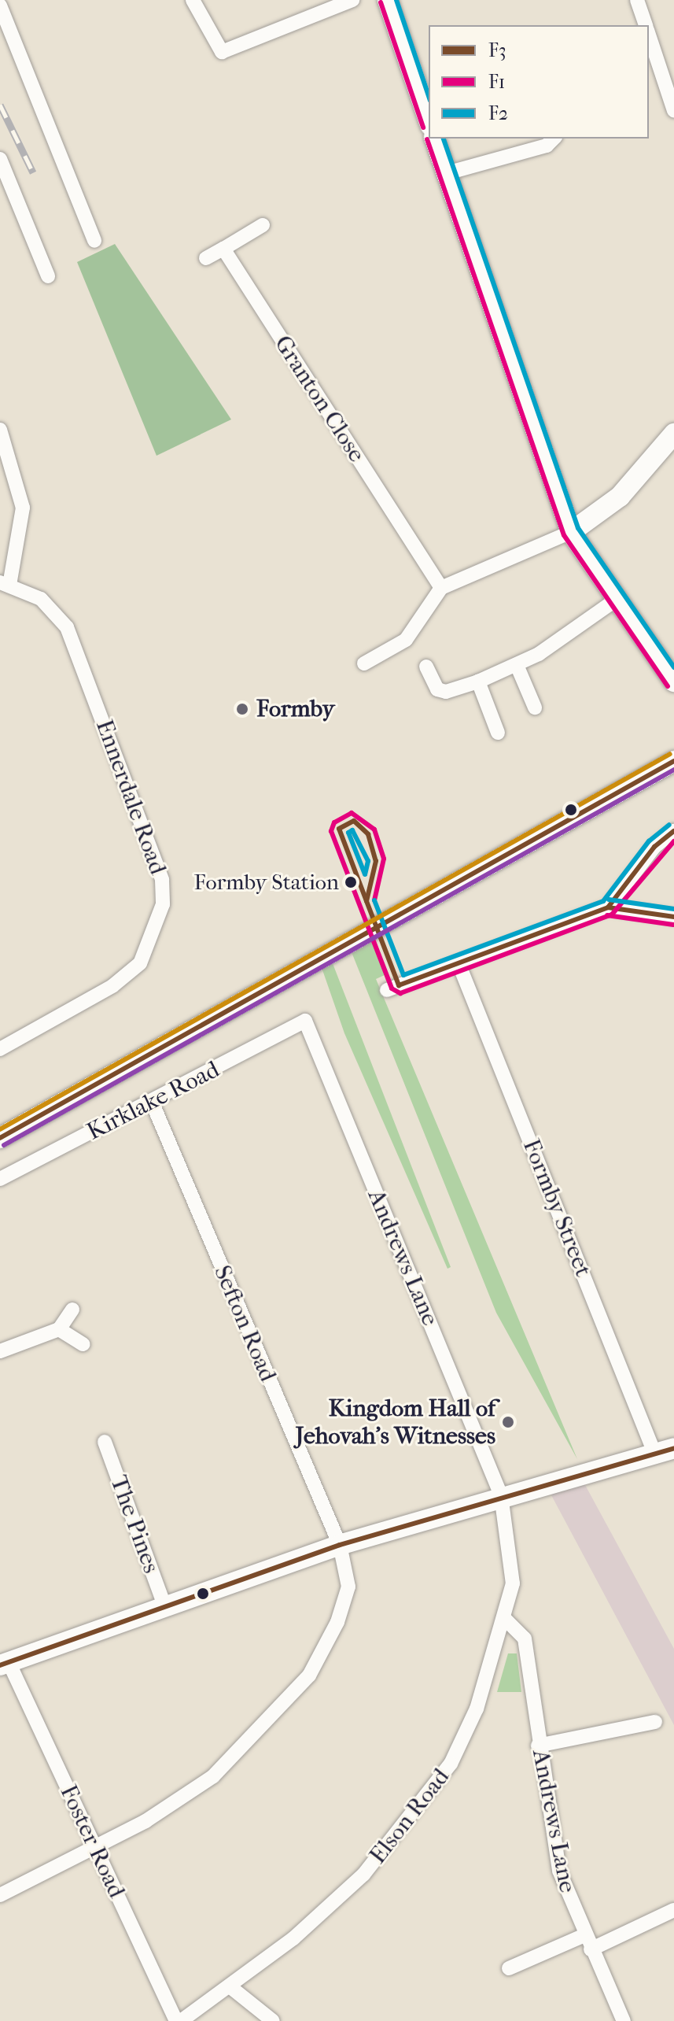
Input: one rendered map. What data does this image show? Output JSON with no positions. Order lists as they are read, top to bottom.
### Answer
{
  "streets": {
    "street": [
      "Granton Close",
      "Ennerdale Road",
      "Kirklake Road",
      "Formby Street",
      "Andrews Lane",
      "Sefton Road",
      "The Pines",
      "Elson Road",
      "Foster Road"
    ]
  },
  "crossings": [
    ["Kirklake Road", "Andrews Lane"],
    ["Kirklake Road", "Sefton Road"],
    ["Andrews Lane", "Elson Road"],
    ["Sefton Road", "Foster Road"],
    ["Elson Road", "Foster Road"]
  ],
  "places": ["Formby", "Formby Station", "Kingdom Hall of Jehovah's Witnesses"],
  "lines": ["transit line F2", "transit line F1", "transit line F3"],
  "legend": ["F3", "F1", "F2"]
}
